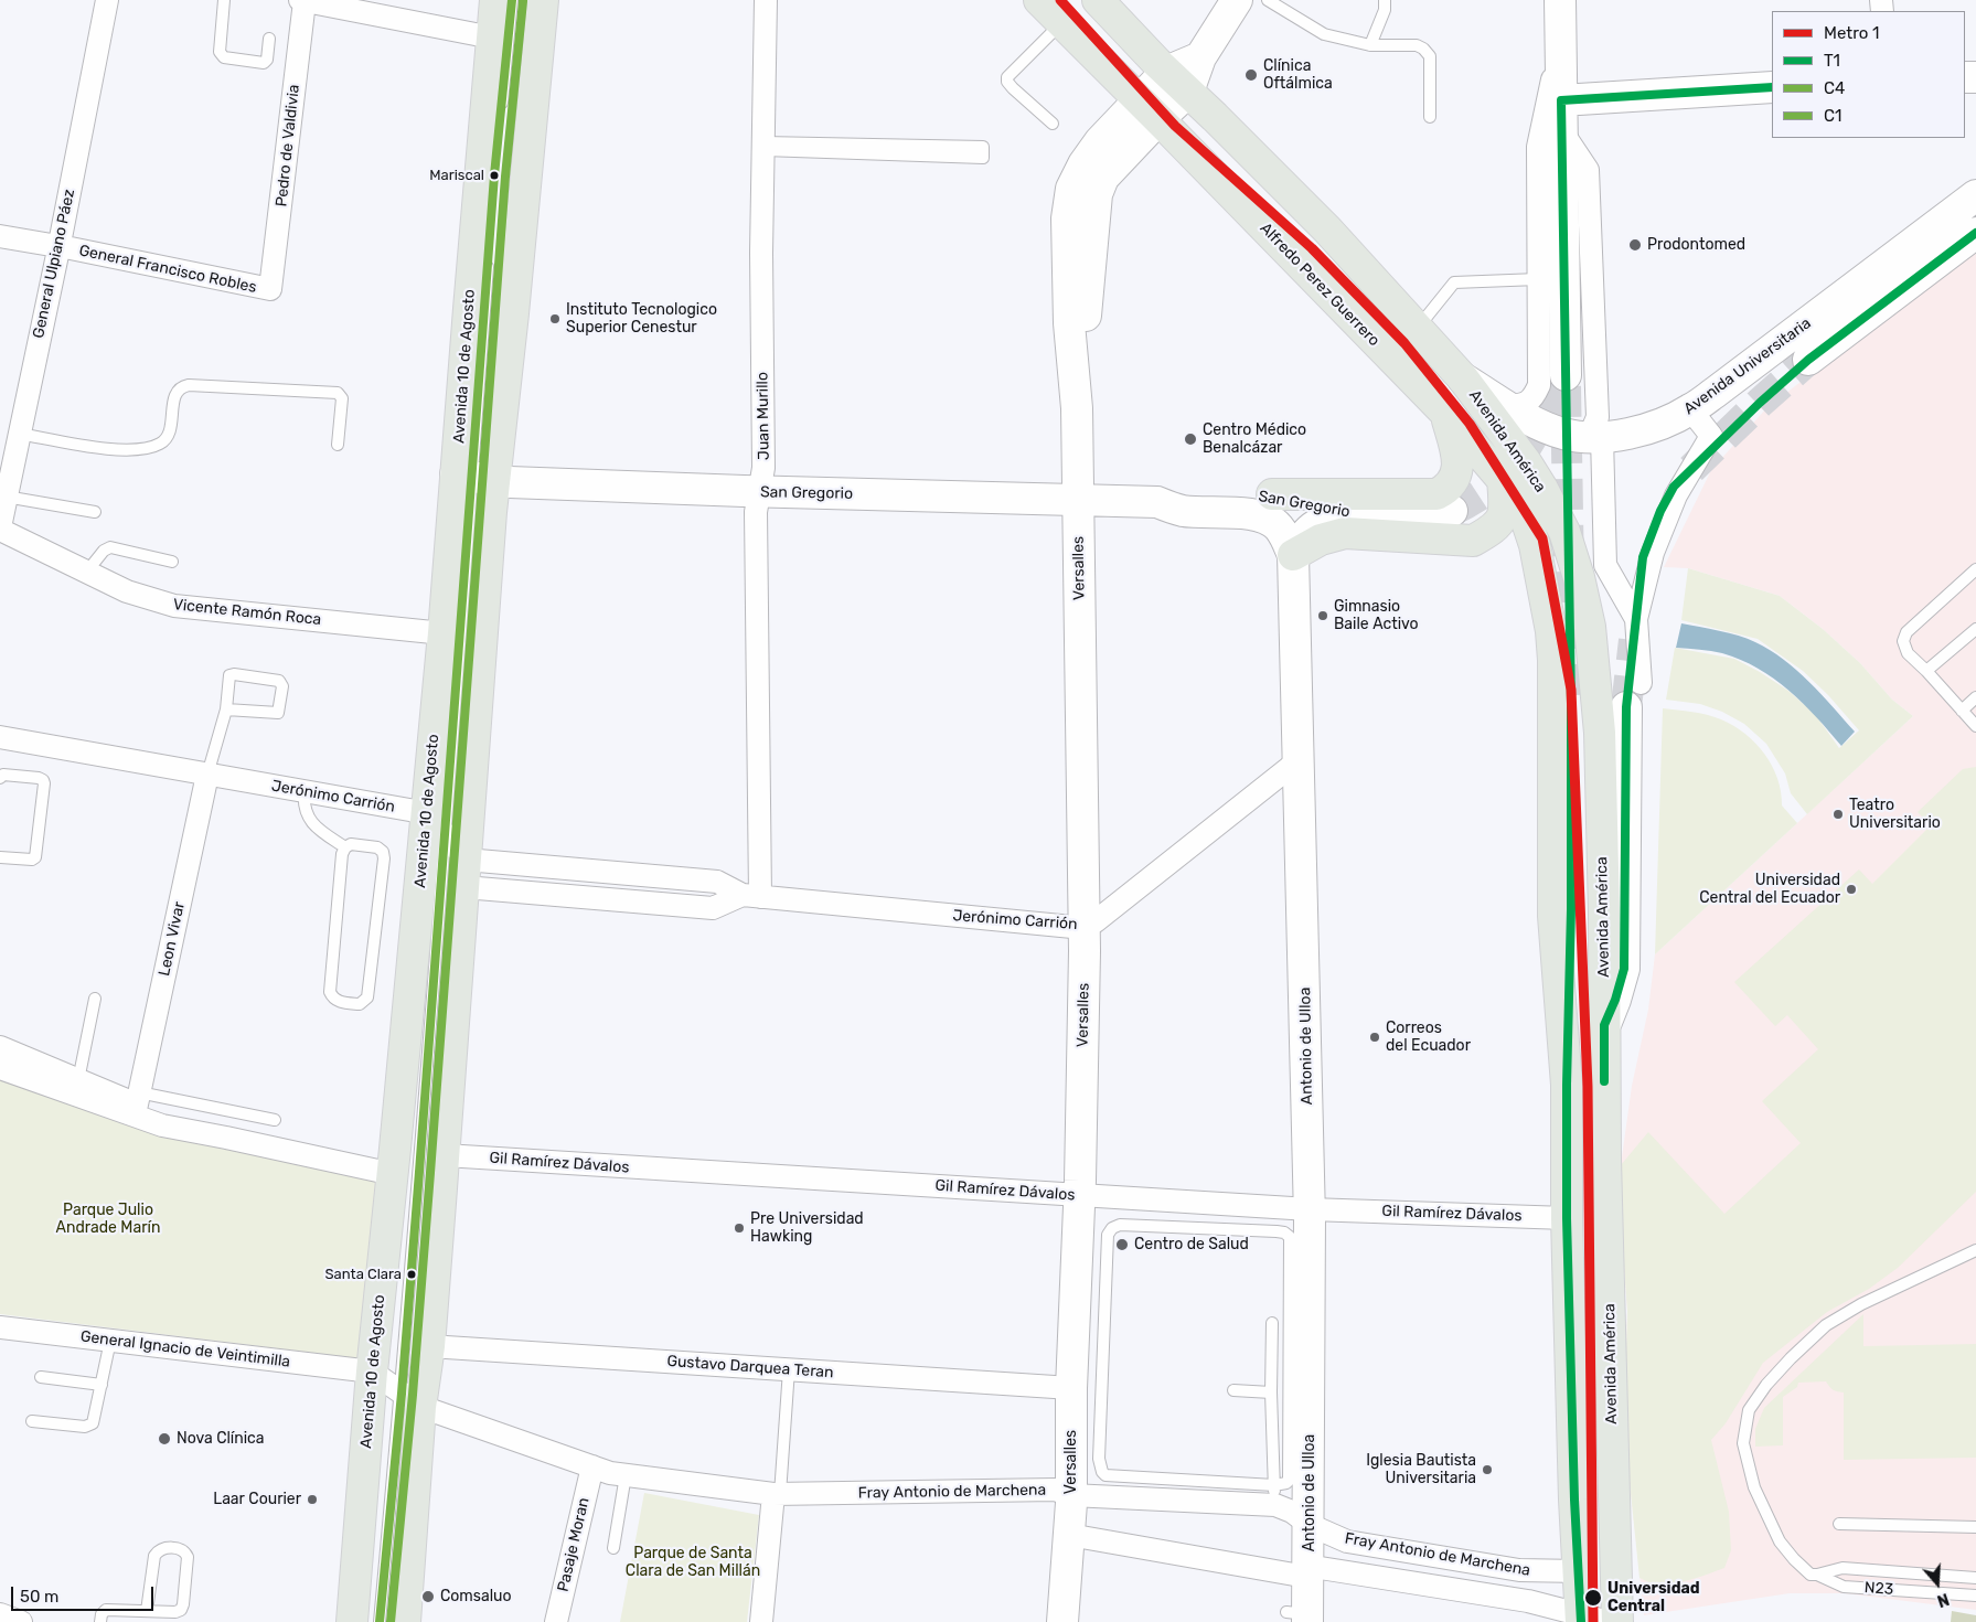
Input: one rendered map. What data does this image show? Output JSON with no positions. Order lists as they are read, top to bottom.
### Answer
{
  "streets": {
    "main road": ["Alfredo Perez Guerrero", "Avenida 10 de Agosto", "Avenida América"],
    "street": [
      "Pedro de Valdivia",
      "General Ulpiano Páez",
      "General Francisco Robles",
      "Avenida Universitaria",
      "Juan Murillo",
      "San Gregorio",
      "Versalles",
      "Vicente Ramón Roca",
      "Jerónimo Carrión",
      "Leon Vivar",
      "Antonio de Ulloa",
      "Gil Ramírez Dávalos",
      "General Ignacio de Veintimilla",
      "Gustavo Darquea Teran",
      "Fray Antonio de Marchena",
      "Pasaje Moran"
    ],
    "lane": ["N23"]
  },
  "crossings": [
    ["Pedro de Valdivia", "General Francisco Robles"],
    ["General Ulpiano Páez", "General Francisco Robles"],
    ["General Ulpiano Páez", "Vicente Ramón Roca"],
    ["Alfredo Perez Guerrero", "Avenida América"],
    ["Alfredo Perez Guerrero", "Versalles"],
    ["Avenida 10 de Agosto", "San Gregorio"],
    ["Avenida 10 de Agosto", "Vicente Ramón Roca"],
    ["Avenida 10 de Agosto", "Jerónimo Carrión"],
    ["Avenida 10 de Agosto", "Gil Ramírez Dávalos"],
    ["Avenida 10 de Agosto", "General Ignacio de Veintimilla"],
    ["Avenida 10 de Agosto", "Gustavo Darquea Teran"],
    ["Avenida 10 de Agosto", "Fray Antonio de Marchena"],
    ["Avenida Universitaria", "Avenida América"],
    ["Juan Murillo", "San Gregorio"],
    ["Juan Murillo", "Jerónimo Carrión"],
    ["Avenida América", "Gil Ramírez Dávalos"],
    ["Avenida América", "Fray Antonio de Marchena"],
    ["San Gregorio", "Versalles"],
    ["San Gregorio", "Antonio de Ulloa"],
    ["Versalles", "Jerónimo Carrión"],
    ["Versalles", "Gil Ramírez Dávalos"],
    ["Versalles", "Gustavo Darquea Teran"],
    ["Versalles", "Fray Antonio de Marchena"],
    ["Jerónimo Carrión", "Leon Vivar"],
    ["Jerónimo Carrión", "Antonio de Ulloa"],
    ["Antonio de Ulloa", "Gil Ramírez Dávalos"],
    ["Antonio de Ulloa", "Fray Antonio de Marchena"],
    ["General Ignacio de Veintimilla", "Fray Antonio de Marchena"],
    ["Fray Antonio de Marchena", "Pasaje Moran"]
  ],
  "parks": ["Parque Julio Andrade Marín", "Parque de Santa Clara de San Millán"],
  "places": [
    "Clínica Oftálmica",
    "Mariscal",
    "Prodontomed",
    "Instituto Tecnologico Superior Cenestur",
    "Centro Médico Benalcázar",
    "Gimnasio Baile Activo",
    "Teatro Universitario",
    "Universidad Central del Ecuador",
    "Correos del Ecuador",
    "Pre Universidad Hawking",
    "Centro de Salud",
    "Santa Clara",
    "Nova Clínica",
    "Iglesia Bautista Universitaria",
    "Laar Courier",
    "Comsaluo",
    "Universidad Central"
  ],
  "lines": [
    "metro line 1",
    "transit line C4",
    "transit line C1",
    "transit line T1"
  ],
  "legend": [
    "Metro 1",
    "T1",
    "C4",
    "C1"
  ],
  "scale_bar": "50 m",
  "north": "bottom"
}
